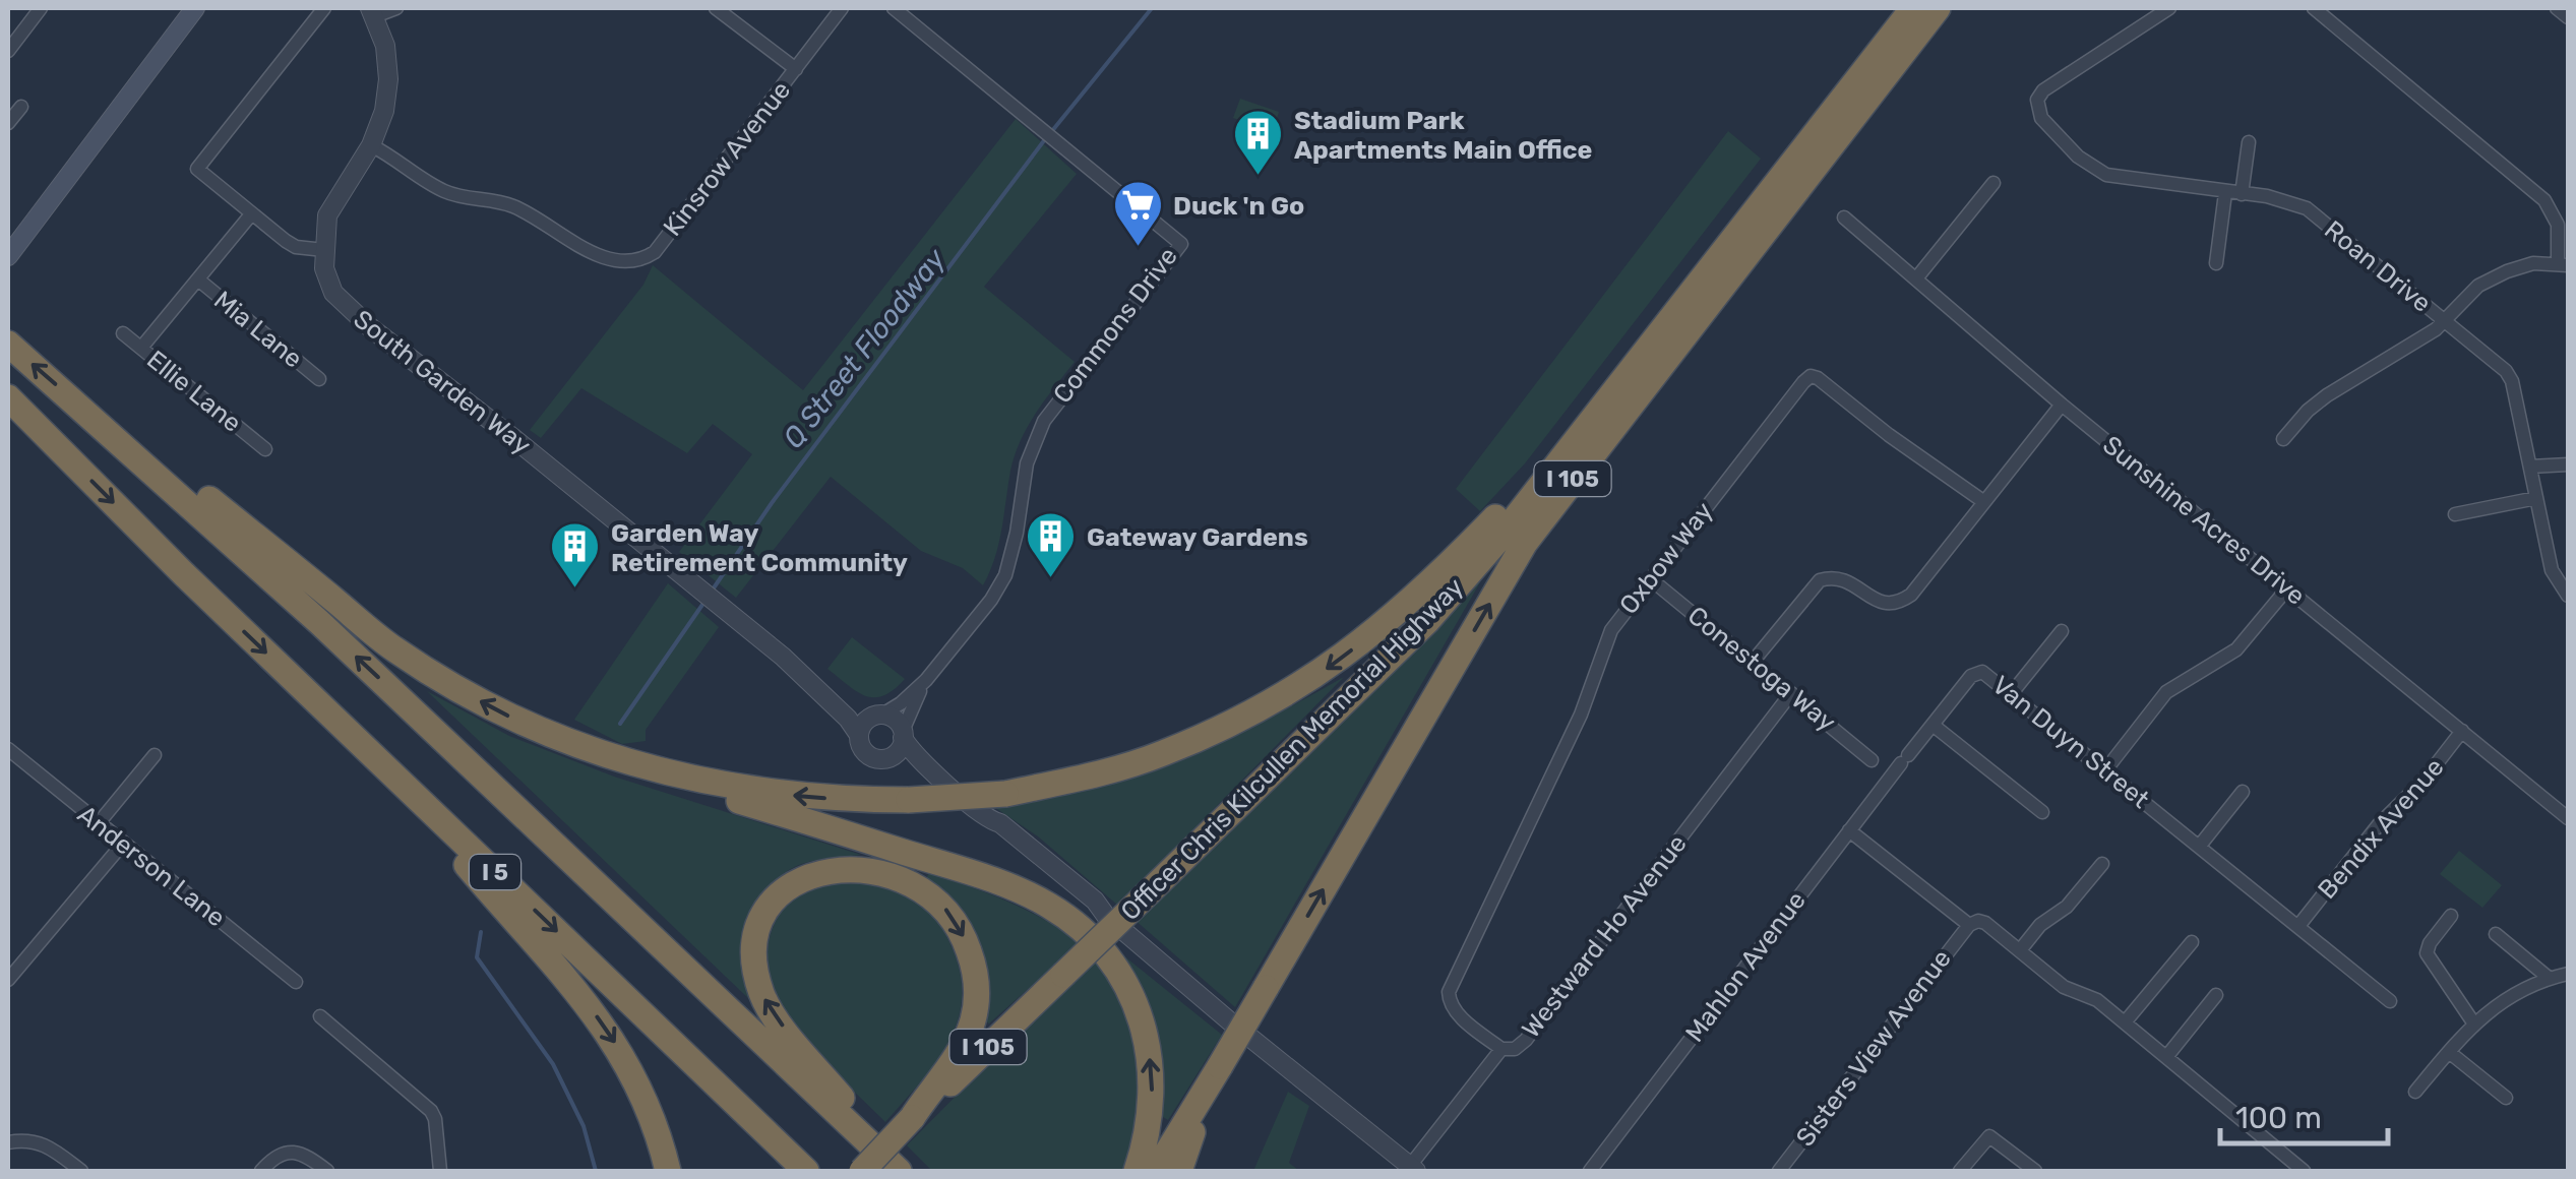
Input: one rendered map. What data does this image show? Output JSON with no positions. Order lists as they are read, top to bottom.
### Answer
{
  "streets": {
    "highway": ["I 105", "Officer Chris Kilcullen Memorial Highway", "I 5"],
    "street": [
      "Kinsrow Avenue",
      "Roan Drive",
      "Commons Drive",
      "Mia Lane",
      "South Garden Way",
      "Ellie Lane",
      "Sunshine Acres Drive",
      "Oxbow Way",
      "Conestoga Way",
      "Van Duyn Street",
      "Bendix Avenue",
      "Anderson Lane",
      "Westward Ho Avenue",
      "Mahlon Avenue",
      "Sisters View Avenue"
    ]
  },
  "crossings": [
    ["Kinsrow Avenue", "South Garden Way"],
    ["Commons Drive", "South Garden Way"],
    ["Sunshine Acres Drive", "Bendix Avenue"],
    ["Oxbow Way", "Conestoga Way"],
    ["Oxbow Way", "Westward Ho Avenue"],
    ["Conestoga Way", "Westward Ho Avenue"],
    ["Van Duyn Street", "Bendix Avenue"],
    ["Van Duyn Street", "Mahlon Avenue"]
  ],
  "water": ["Q Street Floodway"],
  "places": {
    "building": ["Stadium Park Apartments Main Office", "Gateway Gardens", "Garden Way Retirement Community"],
    "supermarket": ["Duck 'n Go"]
  },
  "scale_bar": "100 m"
}
